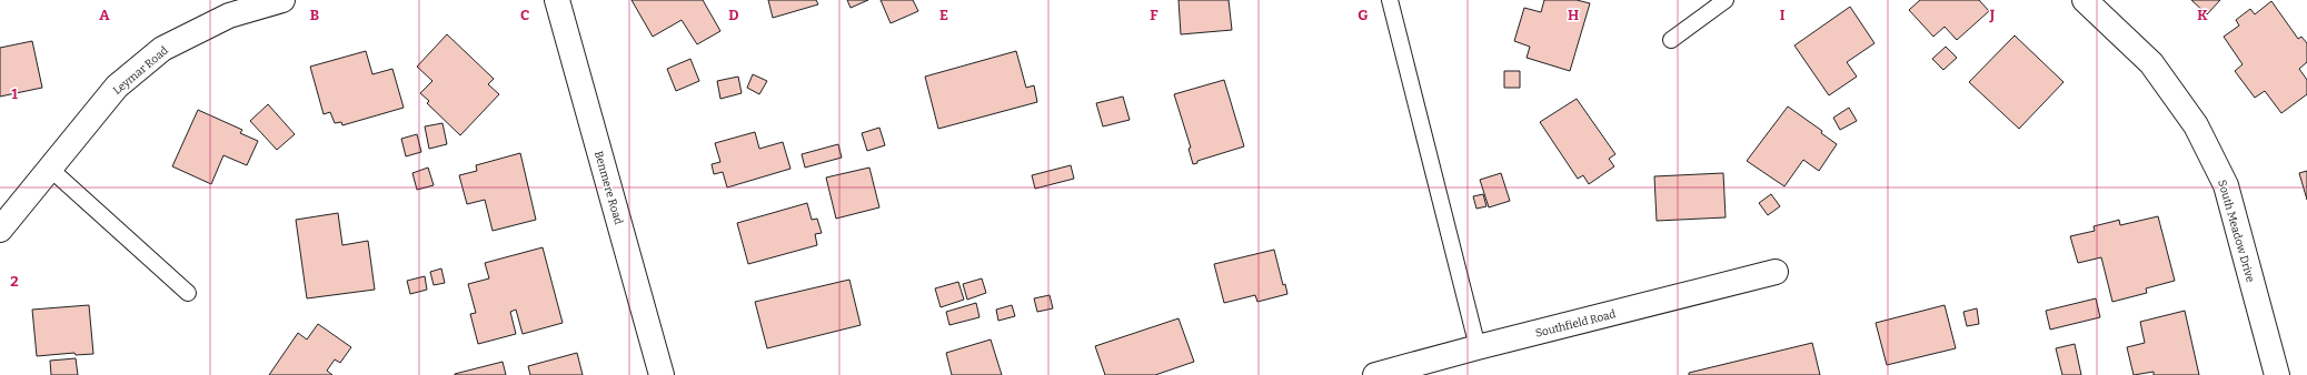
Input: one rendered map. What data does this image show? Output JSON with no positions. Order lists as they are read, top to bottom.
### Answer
{
  "streets": {
    "street": [
      "Leymar Road",
      "Benmere Road",
      "South Meadow Drive",
      "Southfield Road"
    ]
  },
  "grid": {
    "columns": [
      "A",
      "B",
      "C",
      "D",
      "E",
      "F",
      "G",
      "H",
      "I",
      "J",
      "K"
    ],
    "rows": ["1", "2"]
  }
}
